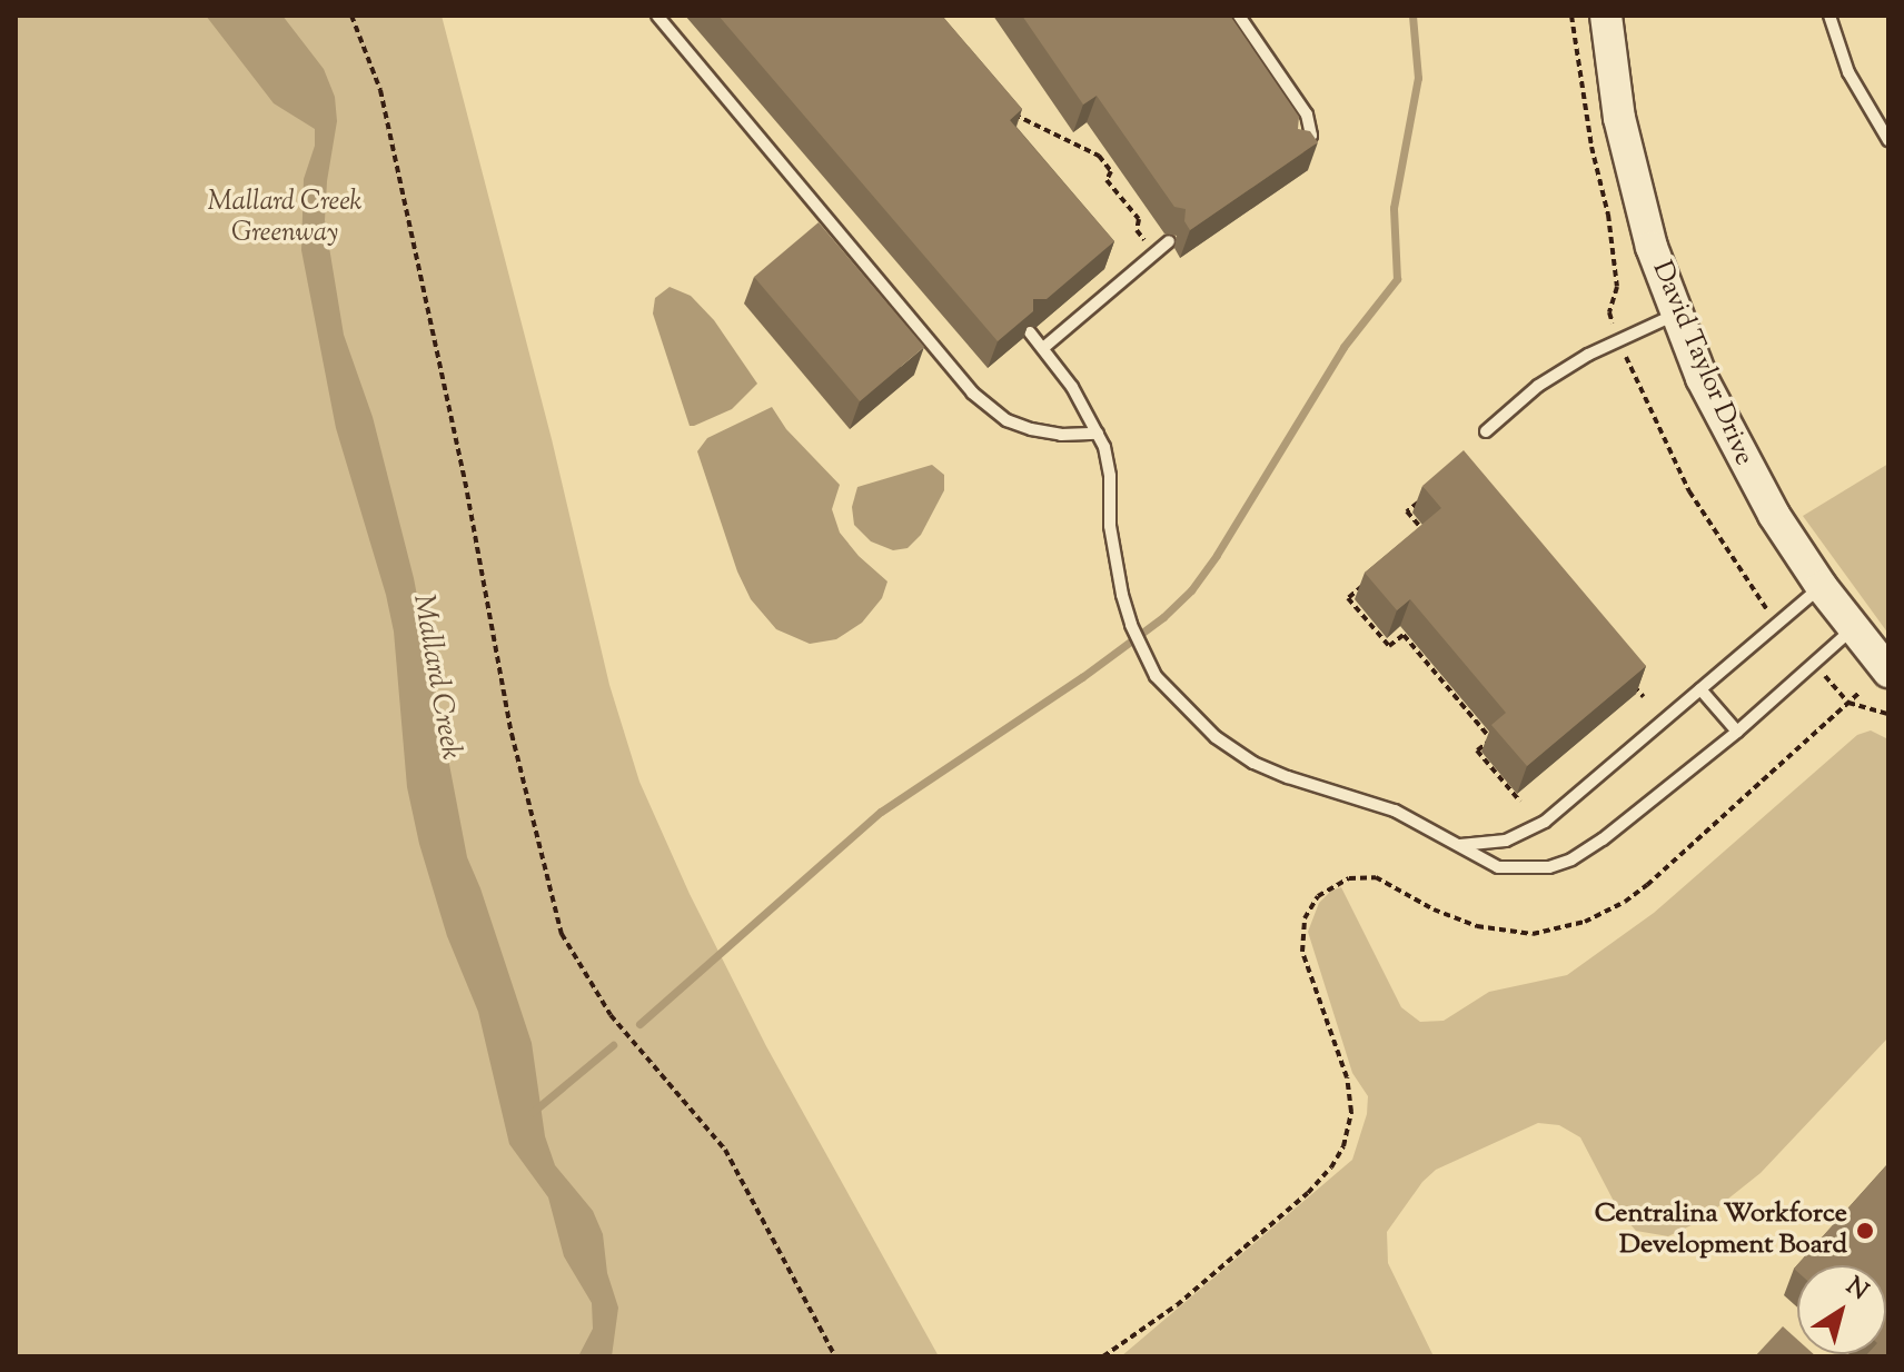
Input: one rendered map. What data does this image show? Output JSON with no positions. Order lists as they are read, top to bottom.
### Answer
{
  "streets": {
    "street": ["David Taylor Drive"]
  },
  "water": ["Mallard Creek"],
  "parks": ["Mallard Creek Greenway"],
  "places": ["Centralina Workforce Development Board"],
  "north": "top right"
}
